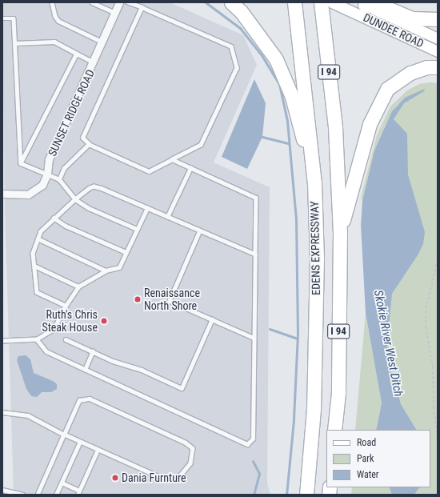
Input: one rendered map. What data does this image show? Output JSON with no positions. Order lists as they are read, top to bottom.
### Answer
{
  "streets": {
    "highway": ["I 94", "EDENS EXPRESSWAY"],
    "main road": ["DUNDEE ROAD"],
    "street": ["SUNSET RIDGE ROAD"]
  },
  "water": ["Skokie River West Ditch"],
  "places": ["Renaissance North Shore", "Ruth's Chris Steak House", "Dania Furnture"],
  "legend": ["Road", "Park", "Water"]
}
